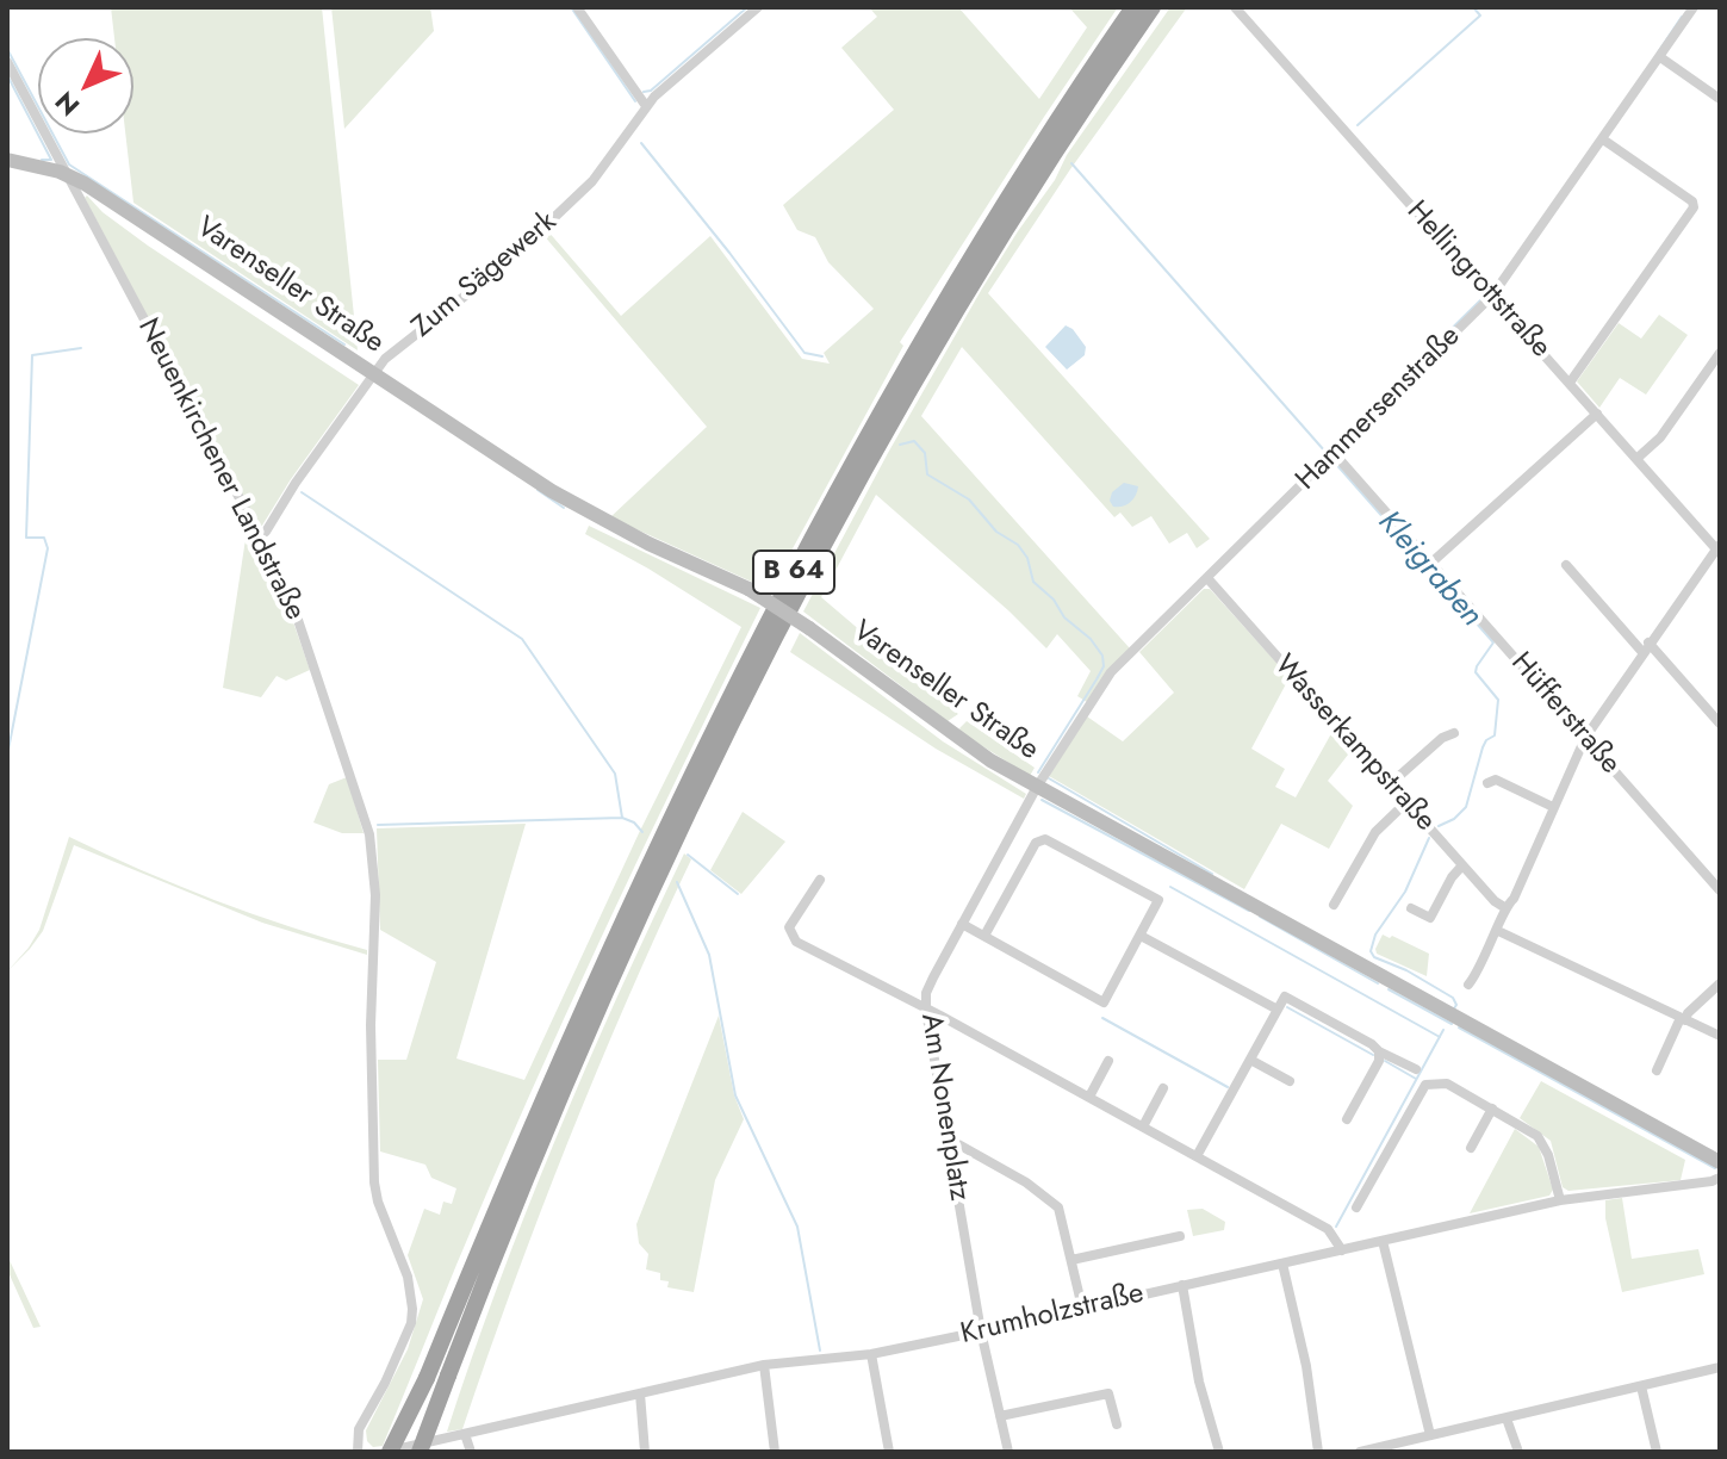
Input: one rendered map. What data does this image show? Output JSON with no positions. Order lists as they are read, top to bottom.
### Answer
{
  "streets": {
    "highway": ["B 64"],
    "main road": ["Varenseller Straße"],
    "street": [
      "Zum Sägewerk",
      "Hellingrottstraße",
      "Hammersenstraße",
      "Neuenkirchener Landstraße",
      "Hüfferstraße",
      "Wasserkampstraße",
      "Am Nonenplatz",
      "Krumholzstraße"
    ]
  },
  "crossings": [
    ["Zum Sägewerk", "Varenseller Straße"],
    ["Zum Sägewerk", "Neuenkirchener Landstraße"],
    ["Hellingrottstraße", "Hammersenstraße"],
    ["Varenseller Straße", "Hammersenstraße"],
    ["Varenseller Straße", "Neuenkirchener Landstraße"],
    ["Varenseller Straße", "Am Nonenplatz"],
    ["Hammersenstraße", "Hüfferstraße"],
    ["Hammersenstraße", "Wasserkampstraße"],
    ["Hammersenstraße", "Am Nonenplatz"],
    ["Am Nonenplatz", "Krumholzstraße"]
  ],
  "water": ["Kleigraben"],
  "north": "bottom left"
}
